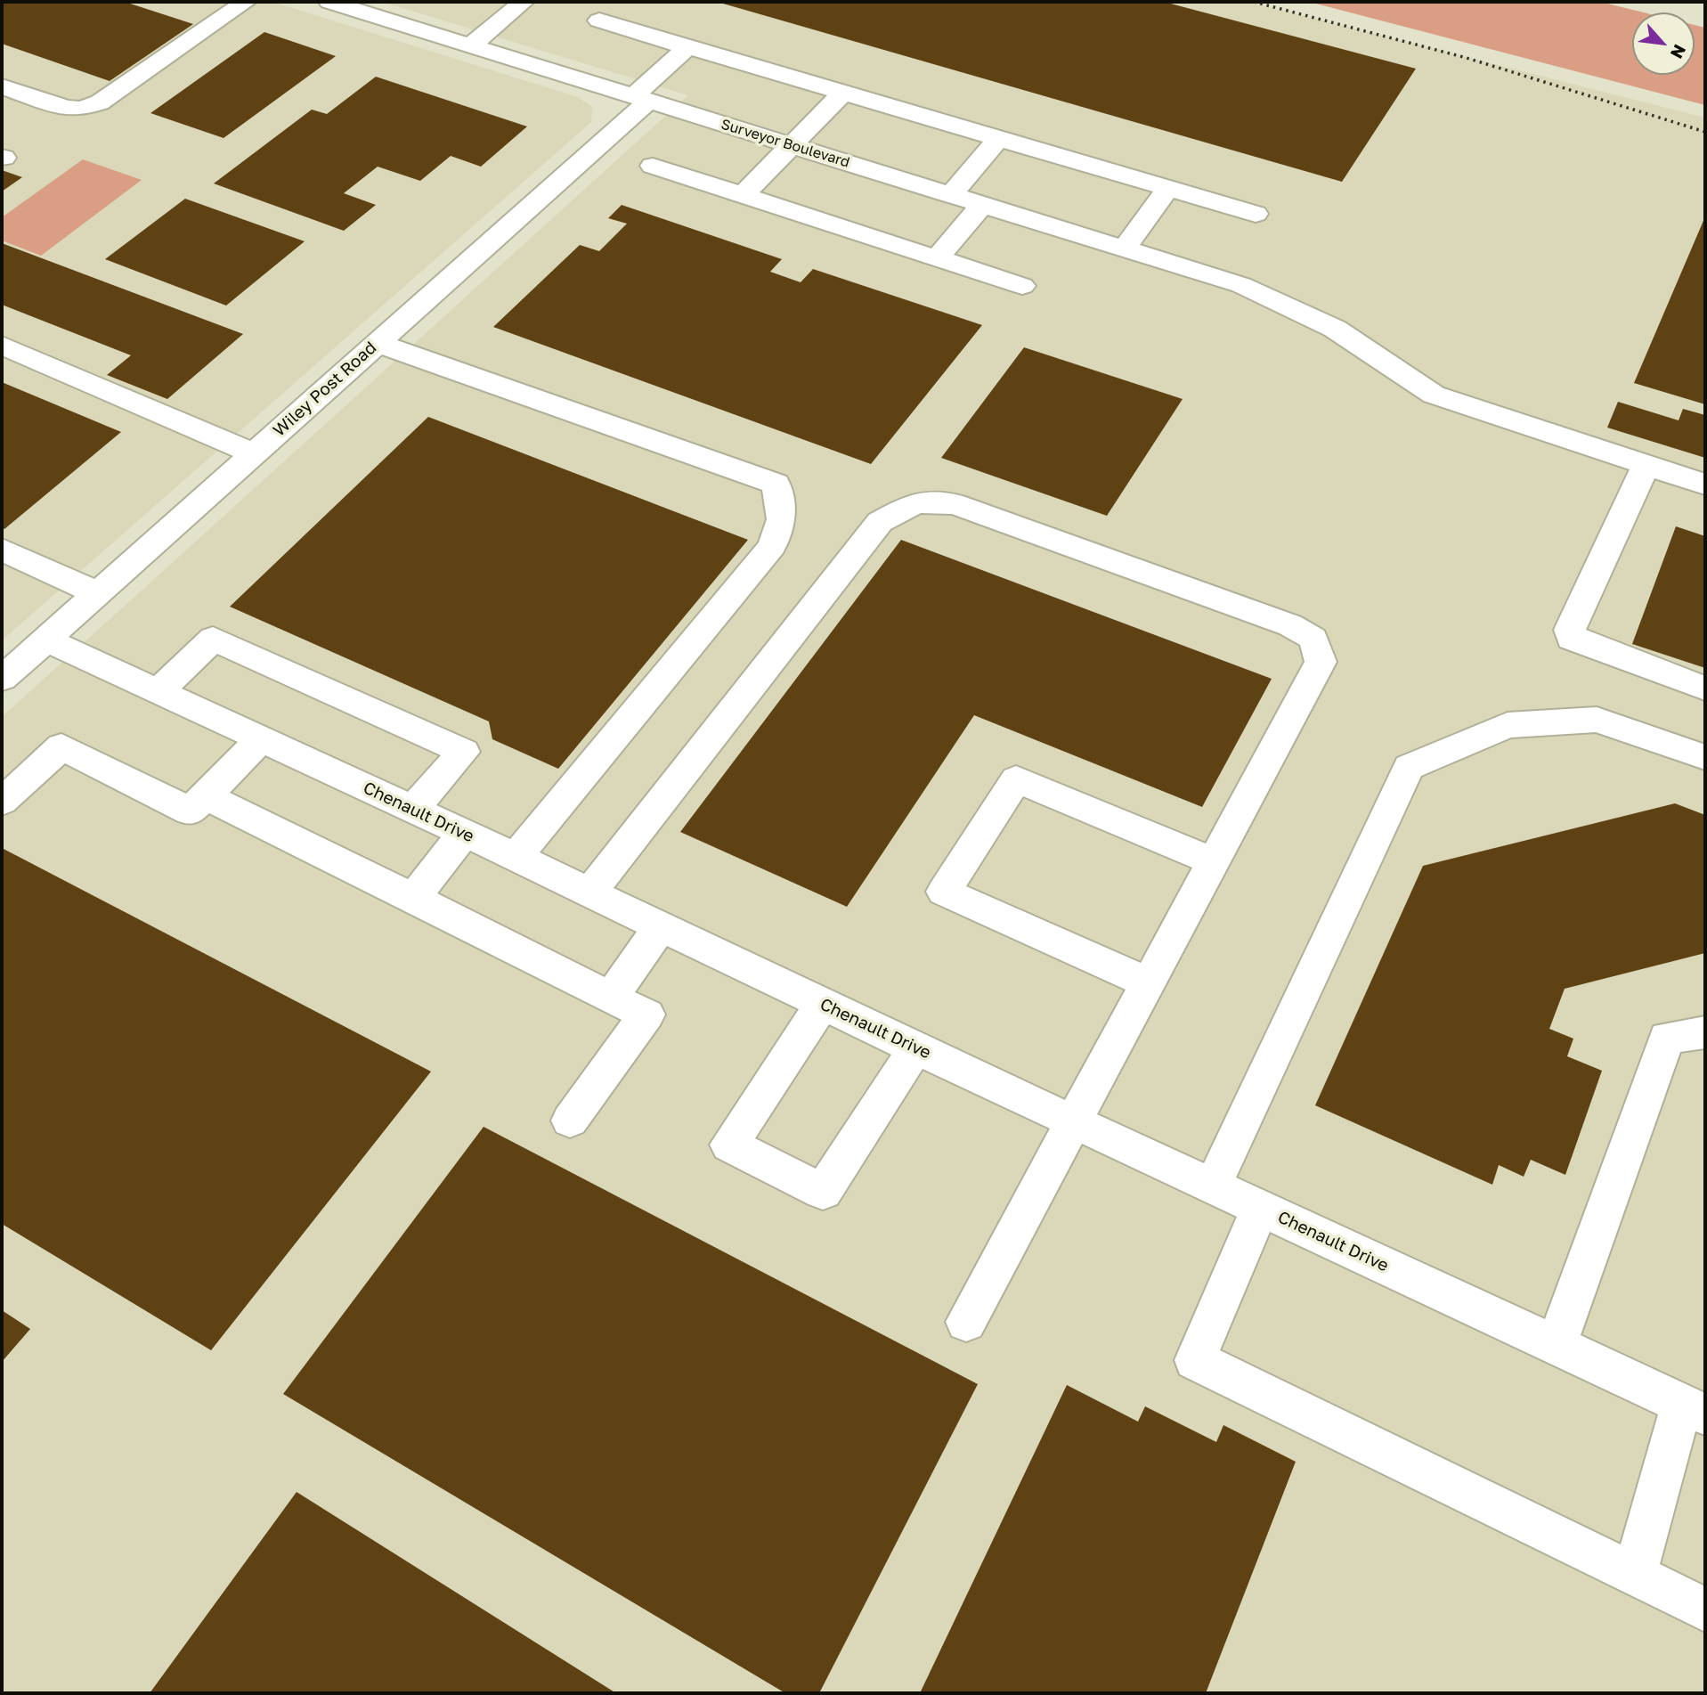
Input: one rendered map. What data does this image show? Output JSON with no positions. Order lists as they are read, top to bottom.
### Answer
{
  "streets": {
    "street": ["Surveyor Boulevard", "Wiley Post Road", "Chenault Drive"]
  },
  "crossings": [
    ["Surveyor Boulevard", "Wiley Post Road"],
    ["Wiley Post Road", "Chenault Drive"]
  ],
  "north": "bottom right"
}
